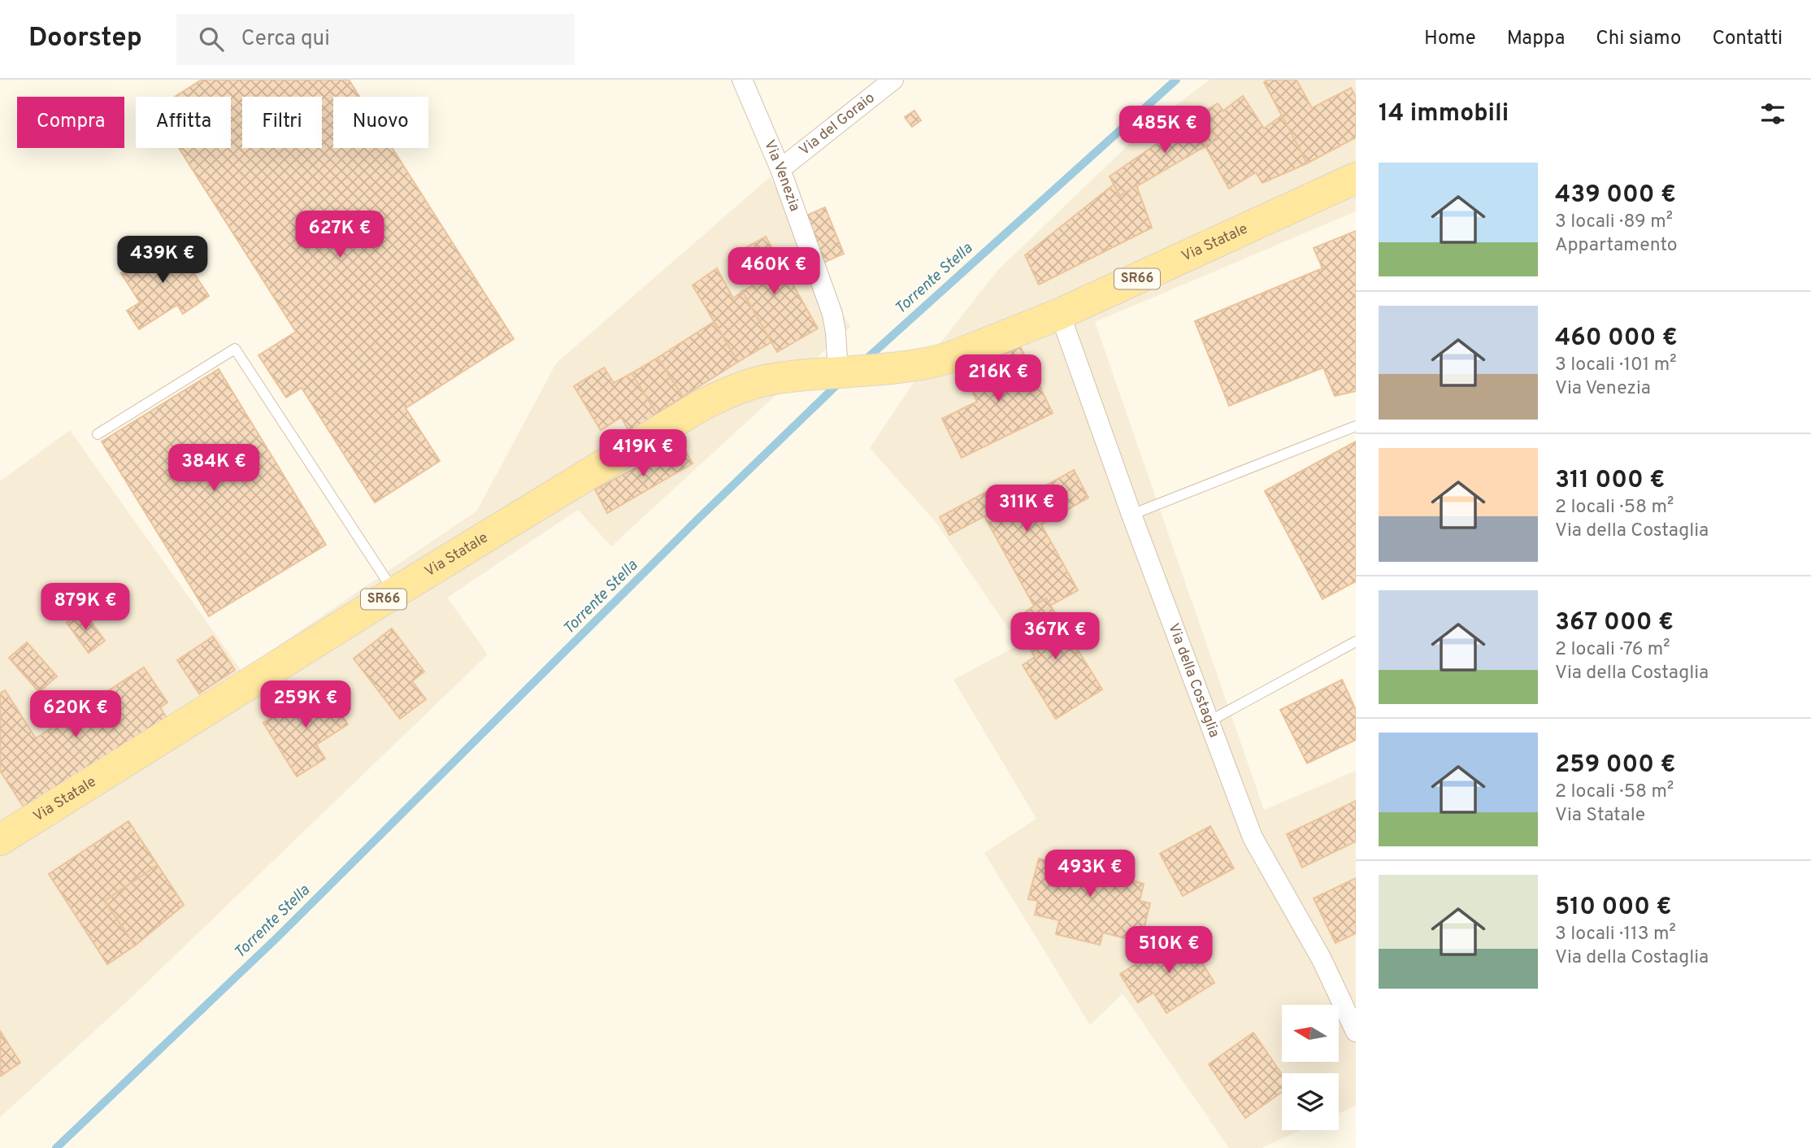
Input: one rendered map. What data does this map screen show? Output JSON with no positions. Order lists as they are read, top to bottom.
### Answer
{
  "streets": {
    "main road": ["Via Statale", "SR66"],
    "street": ["Via del Goraio", "Via Venezia", "Via della Costaglia"]
  },
  "crossings": [
    ["Via del Goraio", "Via Venezia"],
    ["Via Venezia", "Via Statale"],
    ["Via Statale", "Via della Costaglia"]
  ],
  "water": ["Torrente Stella"],
  "north": "left",
  "page": {
    "header": "Doorstep",
    "search": "Cerca qui",
    "nav": [
      "Home",
      "Mappa",
      "Chi siamo",
      "Contatti"
    ],
    "heading": "14 immobili",
    "chip": [
      "Compra",
      "Affitta",
      "Filtri",
      "Nuovo"
    ],
    "price": [
      "485K €",
      "627K €",
      "439K €",
      "460K €",
      "216K €",
      "419K €",
      "384K €",
      "311K €",
      "879K €",
      "367K €",
      "259K €",
      "620K €",
      "493K €",
      "510K €"
    ],
    "list": [
      {
        "name": "439 000 €",
        "note": "3 locali · 89 m² · Appartamento"
      },
      {
        "name": "460 000 €",
        "note": "3 locali · 101 m² · Via Venezia"
      },
      {
        "name": "311 000 €",
        "note": "2 locali · 58 m² · Via della Costaglia"
      },
      {
        "name": "367 000 €",
        "note": "2 locali · 76 m² · Via della Costaglia"
      },
      {
        "name": "259 000 €",
        "note": "2 locali · 58 m² · Via Statale"
      },
      {
        "name": "510 000 €",
        "note": "3 locali · 113 m² · Via della Costaglia"
      }
    ]
  }
}
